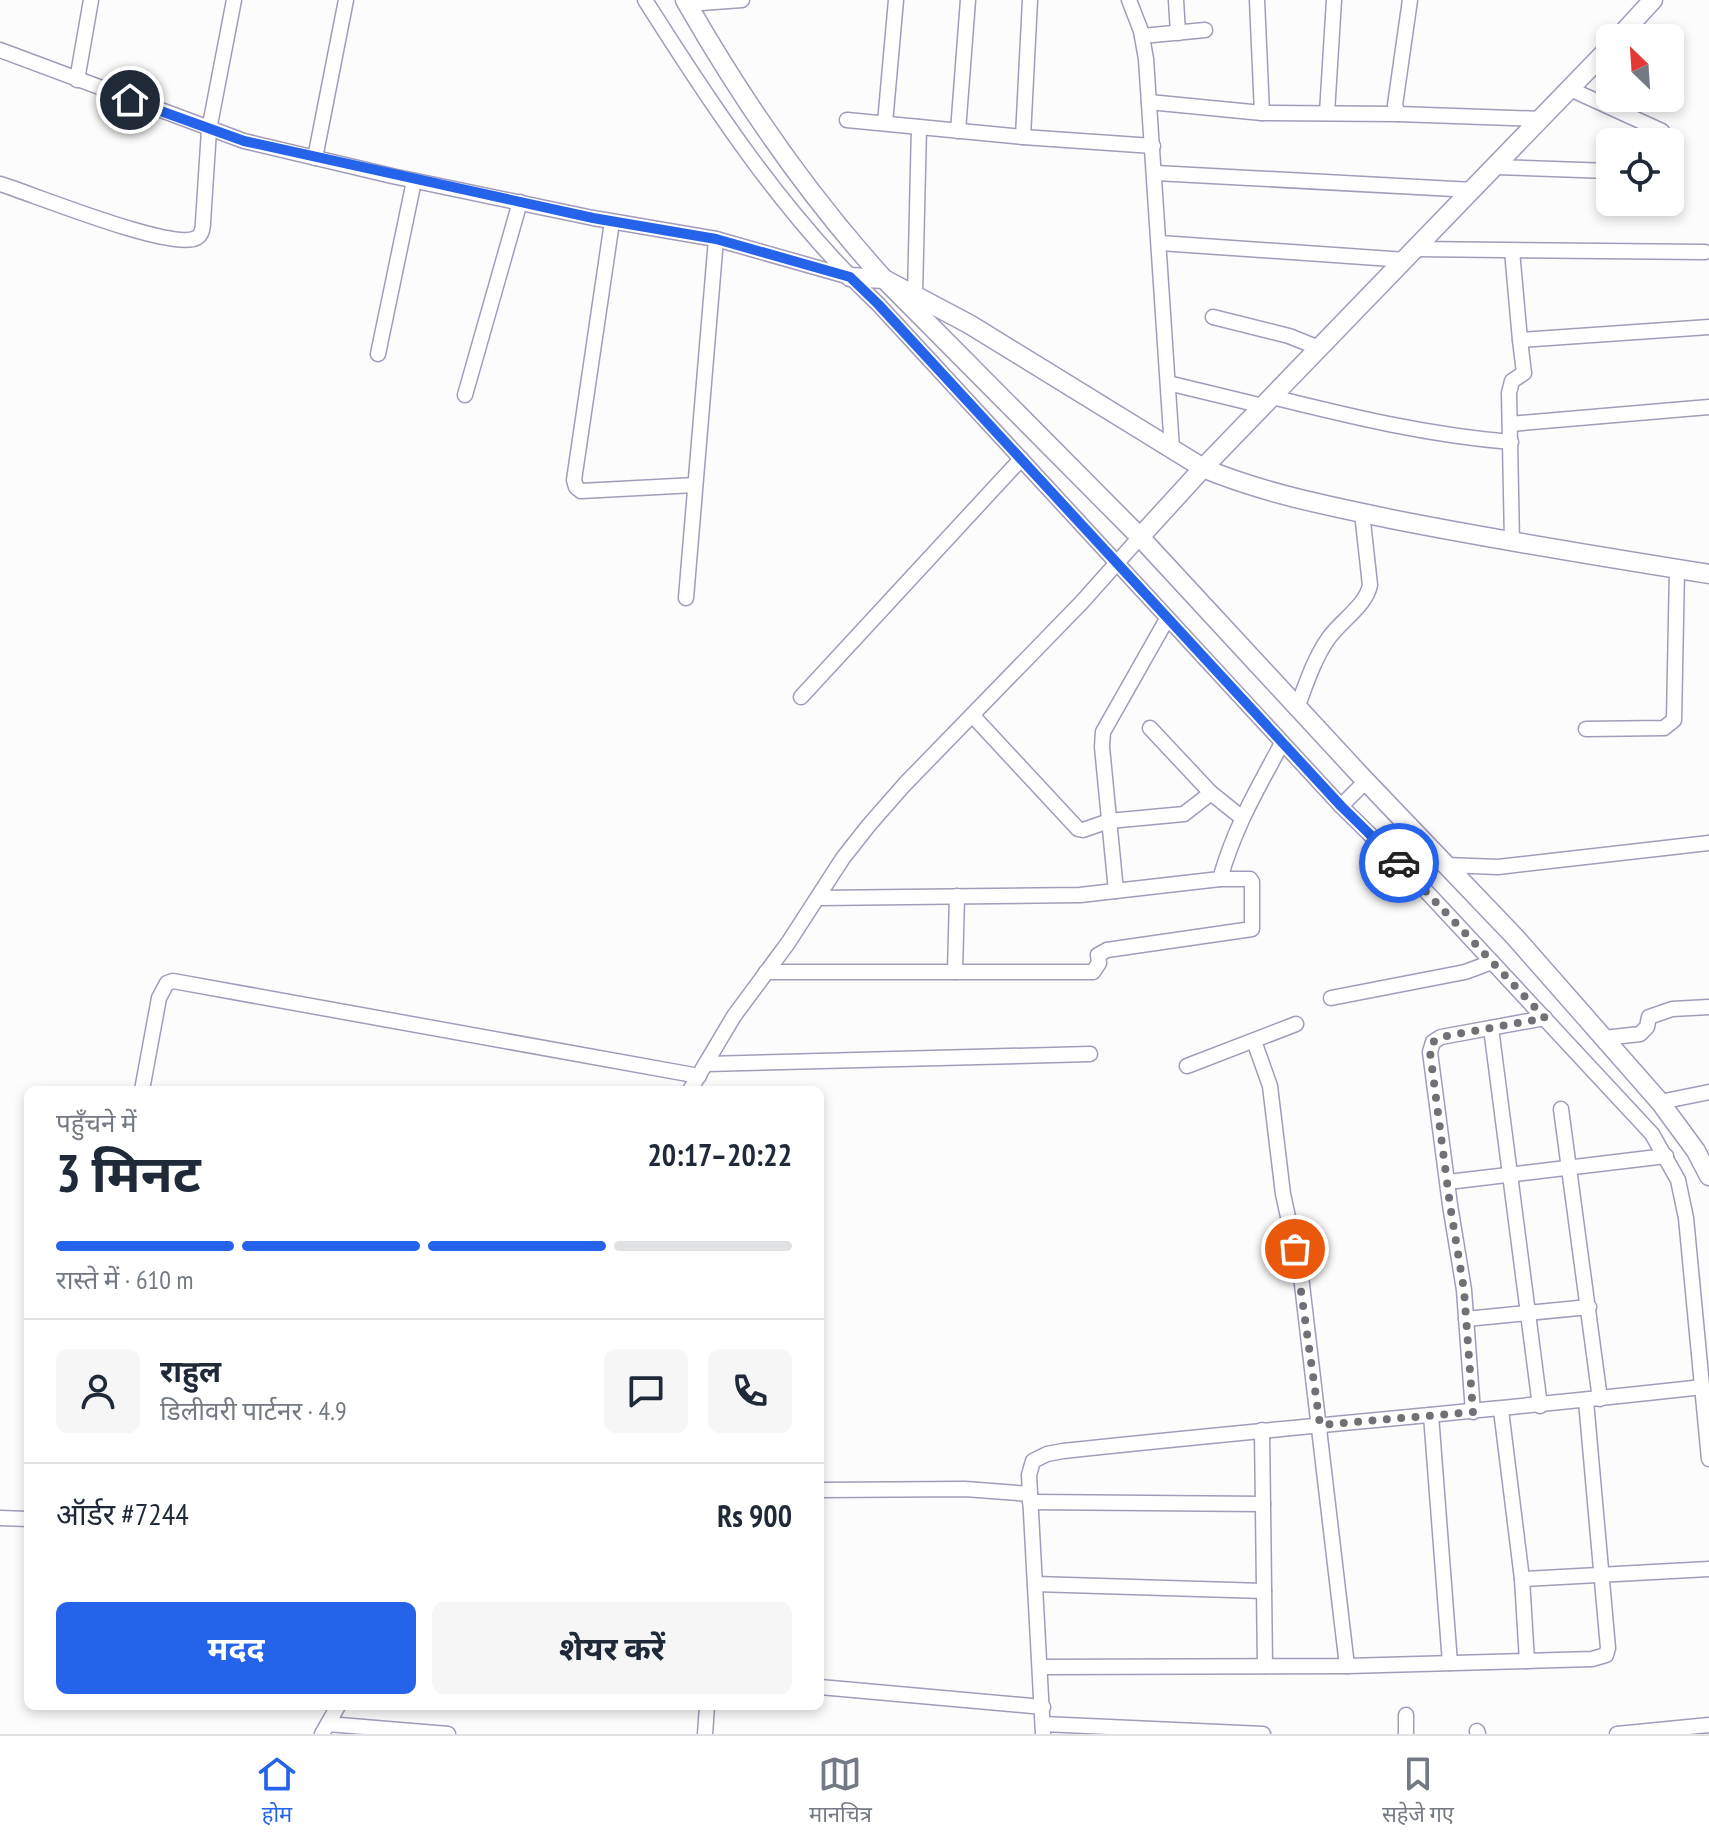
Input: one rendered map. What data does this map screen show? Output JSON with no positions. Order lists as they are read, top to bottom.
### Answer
{
  "north": "top left",
  "page": {
    "heading": ["3 मिनट", "पहुँचने में", "20:17–20:22"],
    "panel": [
      "राहुल",
      "डिलीवरी पार्टनर · 4.9",
      "ऑर्डर #7244",
      "Rs 900"
    ],
    "bar": "रास्ते में · 610 m",
    "buttons": ["मदद", "शेयर करें"],
    "tabs": ["होम", "मानचित्र", "सहेजे गए"]
  }
}
